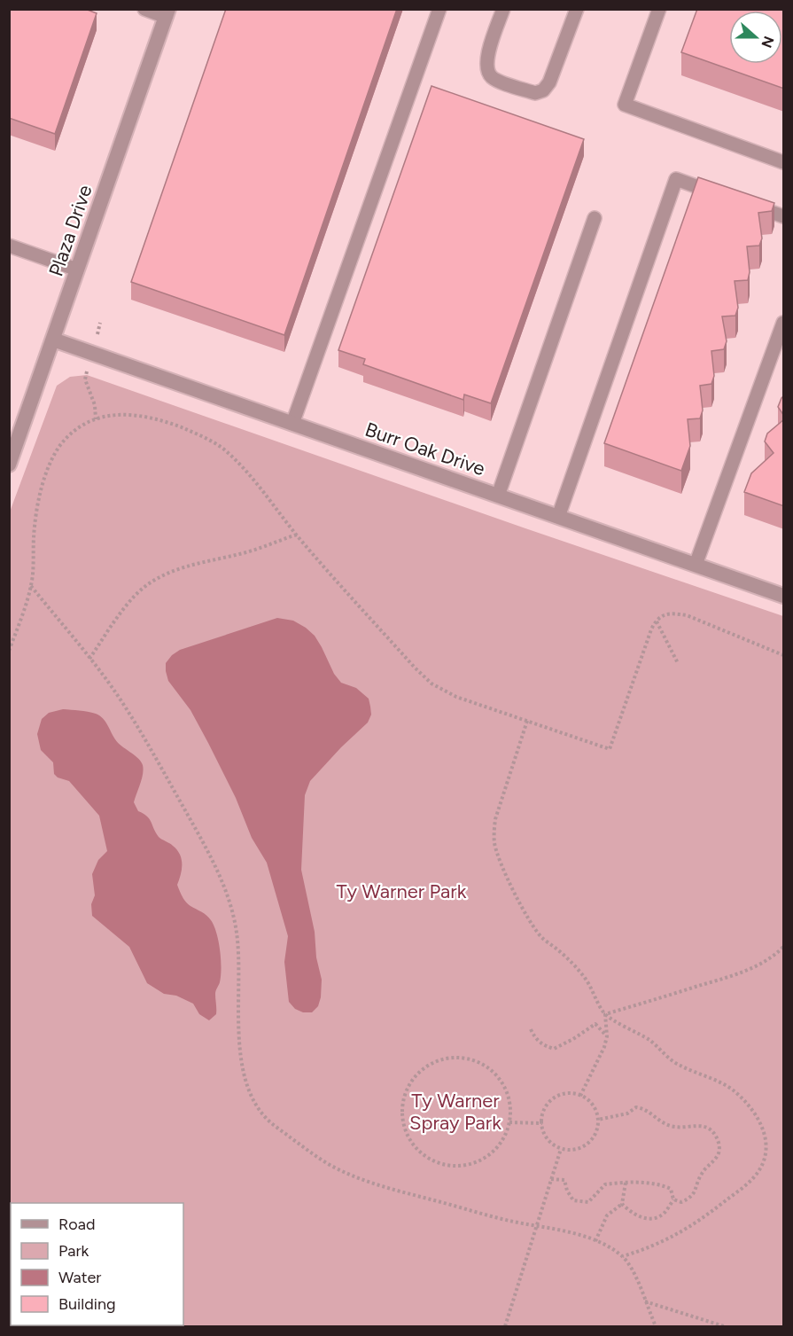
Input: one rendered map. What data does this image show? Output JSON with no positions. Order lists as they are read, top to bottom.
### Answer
{
  "streets": {
    "street": ["Plaza Drive", "Burr Oak Drive"]
  },
  "crossings": [
    ["Plaza Drive", "Burr Oak Drive"]
  ],
  "parks": ["Ty Warner Park", "Ty Warner Spray Park"],
  "legend": [
    "Road",
    "Park",
    "Water",
    "Building"
  ],
  "north": "right"
}
